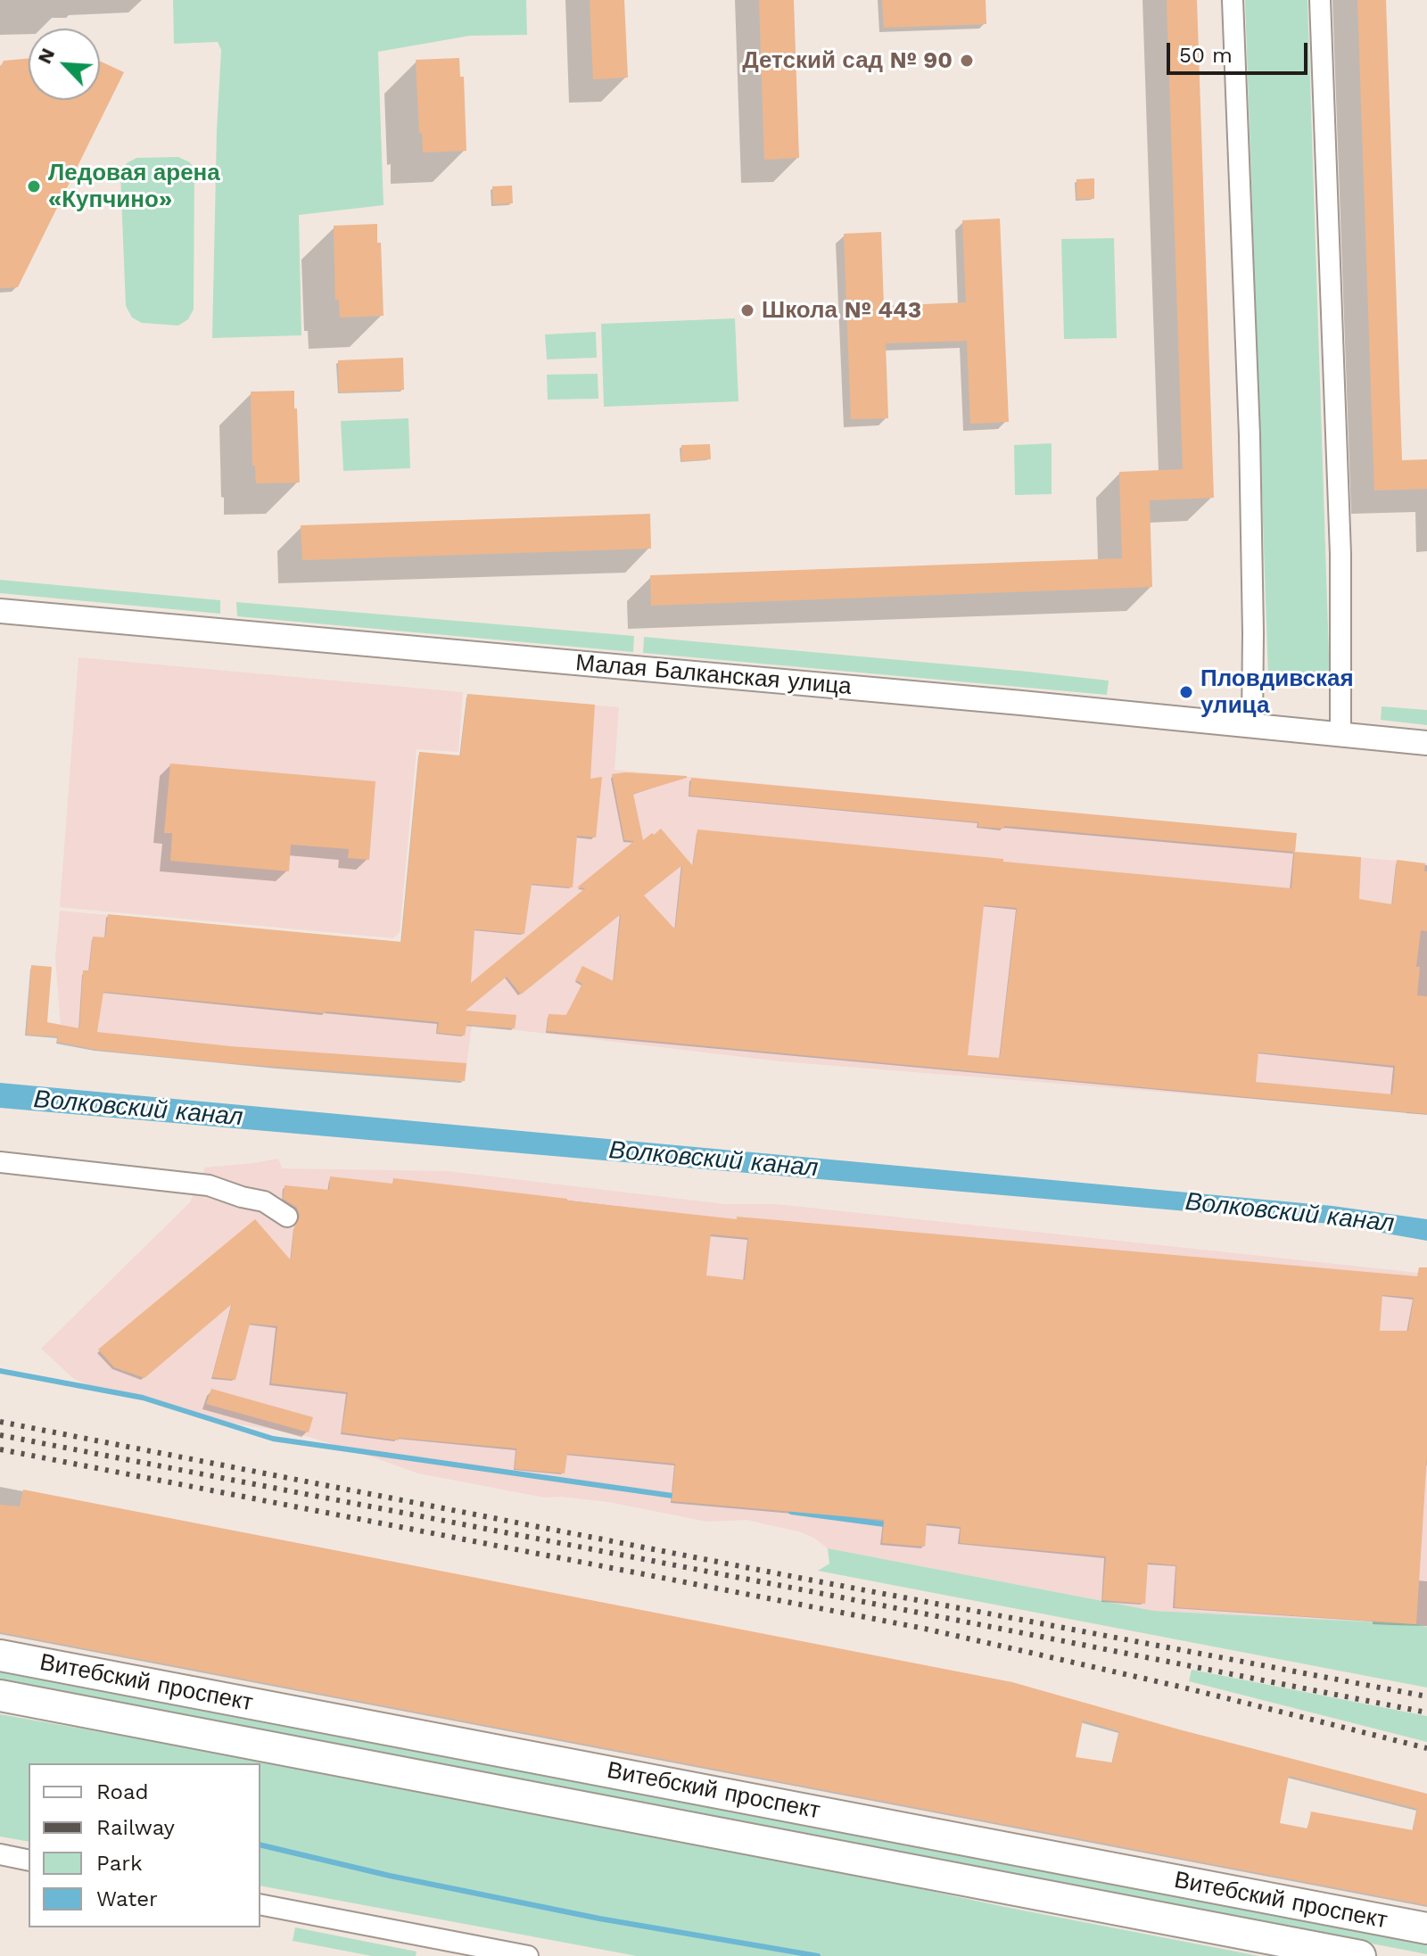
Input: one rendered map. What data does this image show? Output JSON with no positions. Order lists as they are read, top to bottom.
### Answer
{
  "streets": {
    "main road": ["Витебский проспект"],
    "street": ["Малая Балканская улица"]
  },
  "water": ["Волковский канал"],
  "places": [
    "Детский сад № 90",
    "Ледовая арена «Купчино»",
    "Школа № 443",
    "Пловдивская улица"
  ],
  "legend": [
    "Road",
    "Railway",
    "Park",
    "Water"
  ],
  "scale_bar": "50 m",
  "north": "top left"
}
